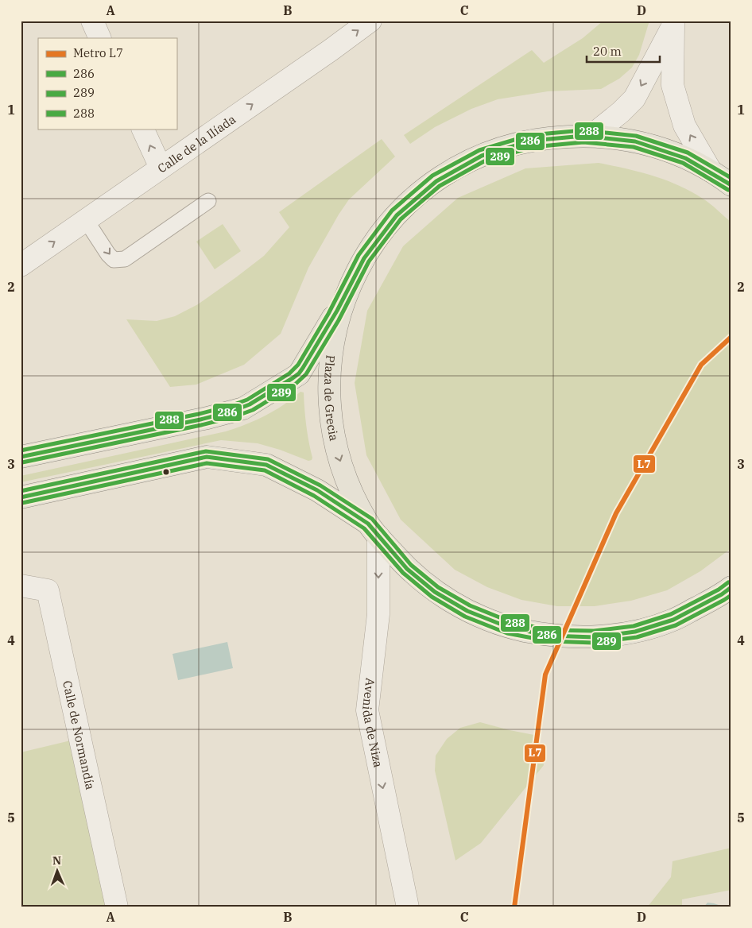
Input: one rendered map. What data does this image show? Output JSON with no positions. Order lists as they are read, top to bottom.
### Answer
{
  "streets": {
    "main road": ["Plaza de Grecia"],
    "street": ["Calle de la Ilíada", "Avenida de Niza", "Calle de Normandía"]
  },
  "crossings": [
    ["Plaza de Grecia", "Avenida de Niza"]
  ],
  "one_way": ["Calle de la Ilíada", "Avenida de Niza"],
  "lines": [
    "transit line 288",
    "transit line 286",
    "transit line 289",
    "metro line L7"
  ],
  "legend": [
    "Metro L7",
    "286",
    "289",
    "288"
  ],
  "scale_bar": "20 m",
  "north": "top",
  "grid": {
    "columns": [
      "A",
      "B",
      "C",
      "D"
    ],
    "rows": [
      "1",
      "2",
      "3",
      "4",
      "5"
    ]
  }
}
